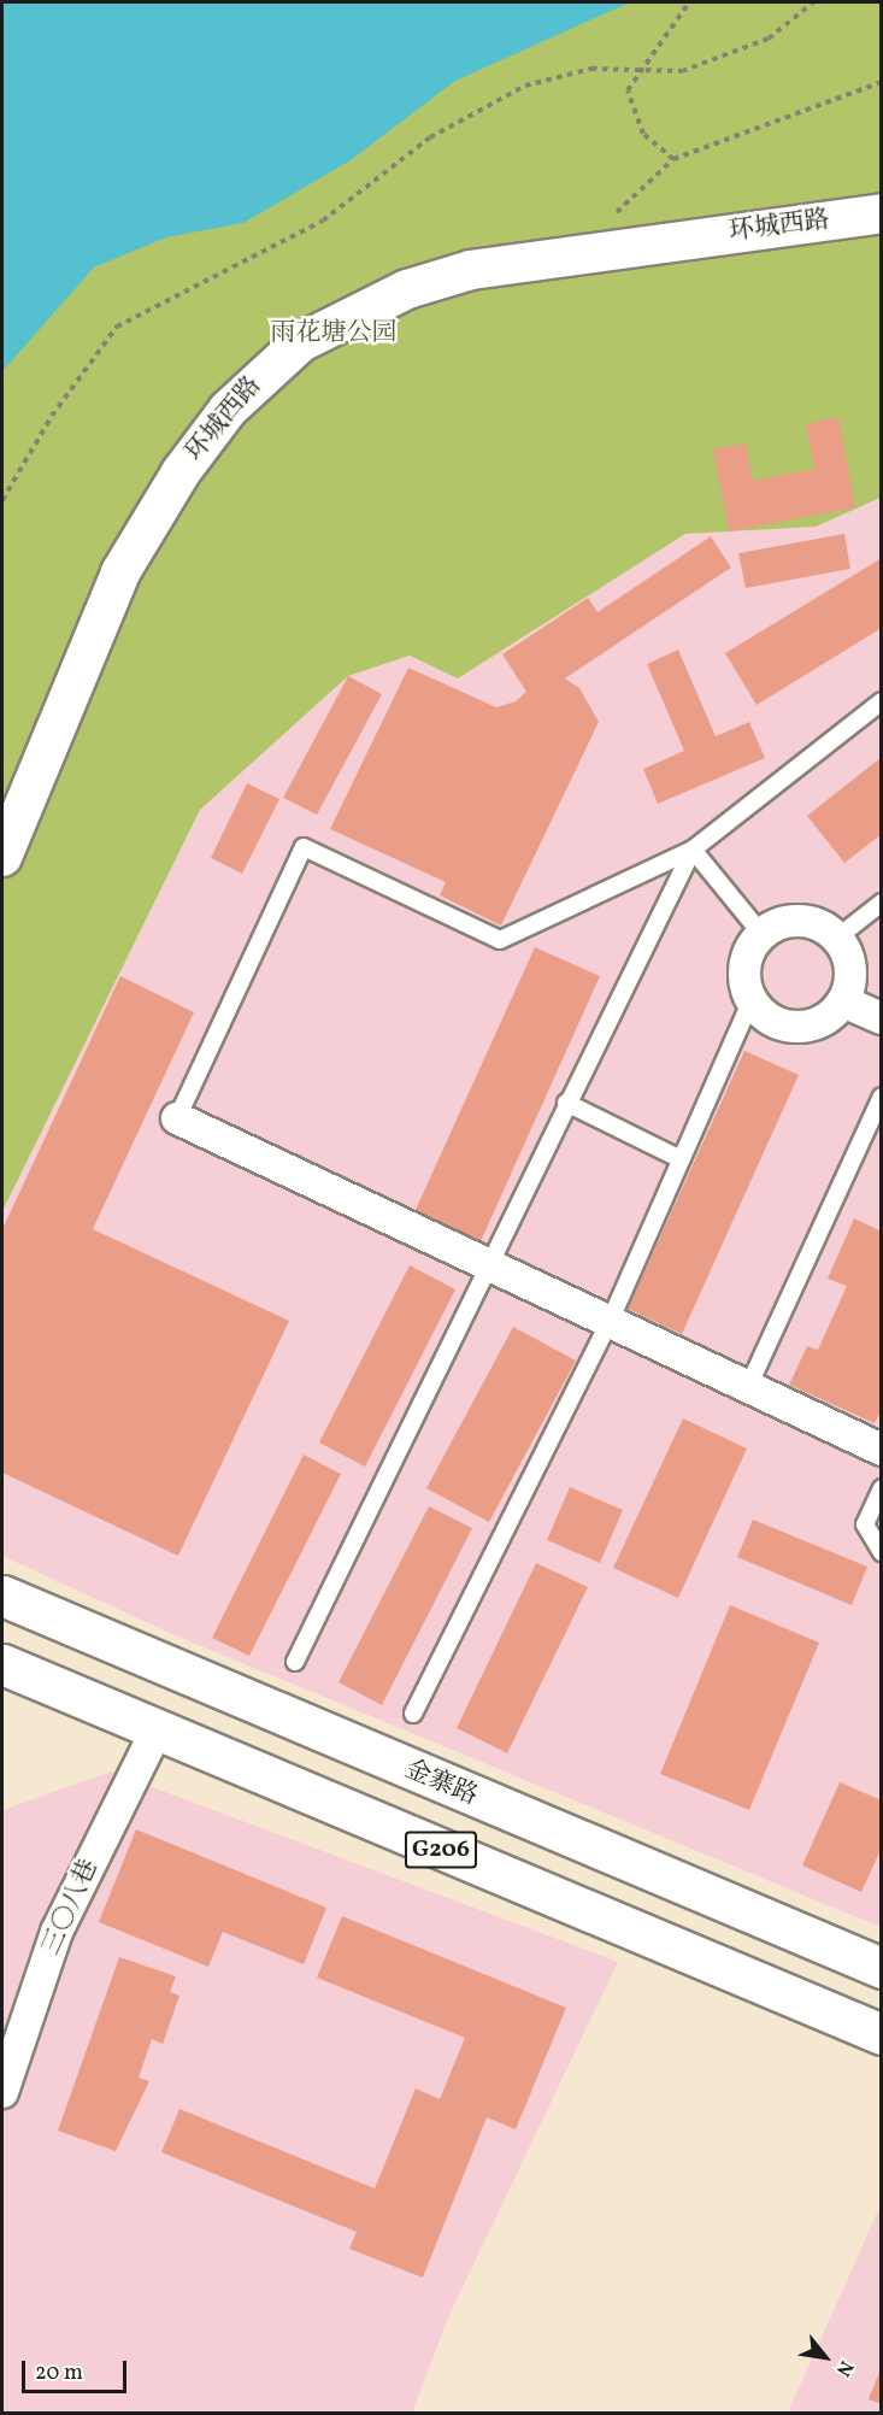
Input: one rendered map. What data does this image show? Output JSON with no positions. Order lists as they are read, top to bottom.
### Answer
{
  "streets": {
    "main road": ["金寨路", "G206"],
    "street": ["环城西路", "三〇八巷"]
  },
  "crossings": [
    ["G206", "三〇八巷"]
  ],
  "parks": ["雨花塘公园"],
  "scale_bar": "20 m",
  "north": "bottom right"
}
